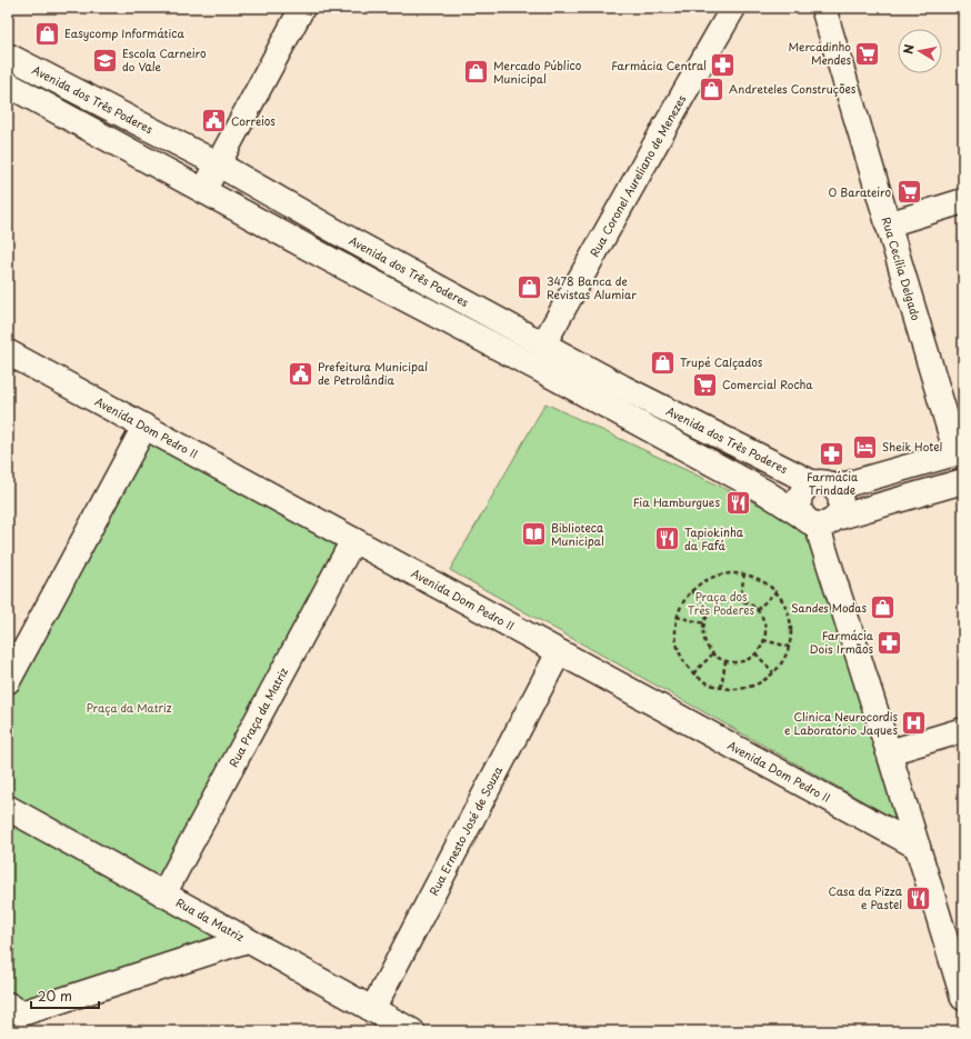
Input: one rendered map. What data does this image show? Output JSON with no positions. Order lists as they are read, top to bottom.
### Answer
{
  "streets": {
    "street": [
      "Avenida dos Três Poderes",
      "Rua Coronel Aureliano de Menezes",
      "Rua Cecília Delgado",
      "Avenida Dom Pedro II",
      "Rua Praça da Matriz",
      "Rua Ernesto José de Souza",
      "Rua da Matriz"
    ]
  },
  "crossings": [
    ["Avenida dos Três Poderes", "Rua Coronel Aureliano de Menezes"],
    ["Avenida Dom Pedro II", "Rua Praça da Matriz"],
    ["Avenida Dom Pedro II", "Rua Ernesto José de Souza"],
    ["Rua Praça da Matriz", "Rua da Matriz"],
    ["Rua Ernesto José de Souza", "Rua da Matriz"]
  ],
  "parks": ["Praça dos Três Poderes", "Praça da Matriz"],
  "places": {
    "shop": [
      "Easycomp Informática",
      "Mercado Público Municipal",
      "Andreteles Construções",
      "3478 Banca de Revistas Alumiar",
      "Trupé Calçados",
      "Sandes Modas"
    ],
    "supermarket": ["Mercadinho Mendes", "O Barateiro", "Comercial Rocha"],
    "school or university": ["Escola Carneiro do Vale"],
    "pharmacy": ["Farmácia Central", "Farmácia Trindade", "Farmácia Dois Irmãos"],
    "public building": ["Correios", "Prefeitura Municipal de Petrolândia"],
    "hotel": ["Sheik Hotel"],
    "restaurant": ["Fia Hamburgues", "Tapiokinha da Fafá", "Casa da Pizza e Pastel"],
    "library": ["Biblioteca Municipal"],
    "hospital": ["Clinica Neurocordis e Laboratório Jaques"]
  },
  "scale_bar": "20 m",
  "north": "left"
}
